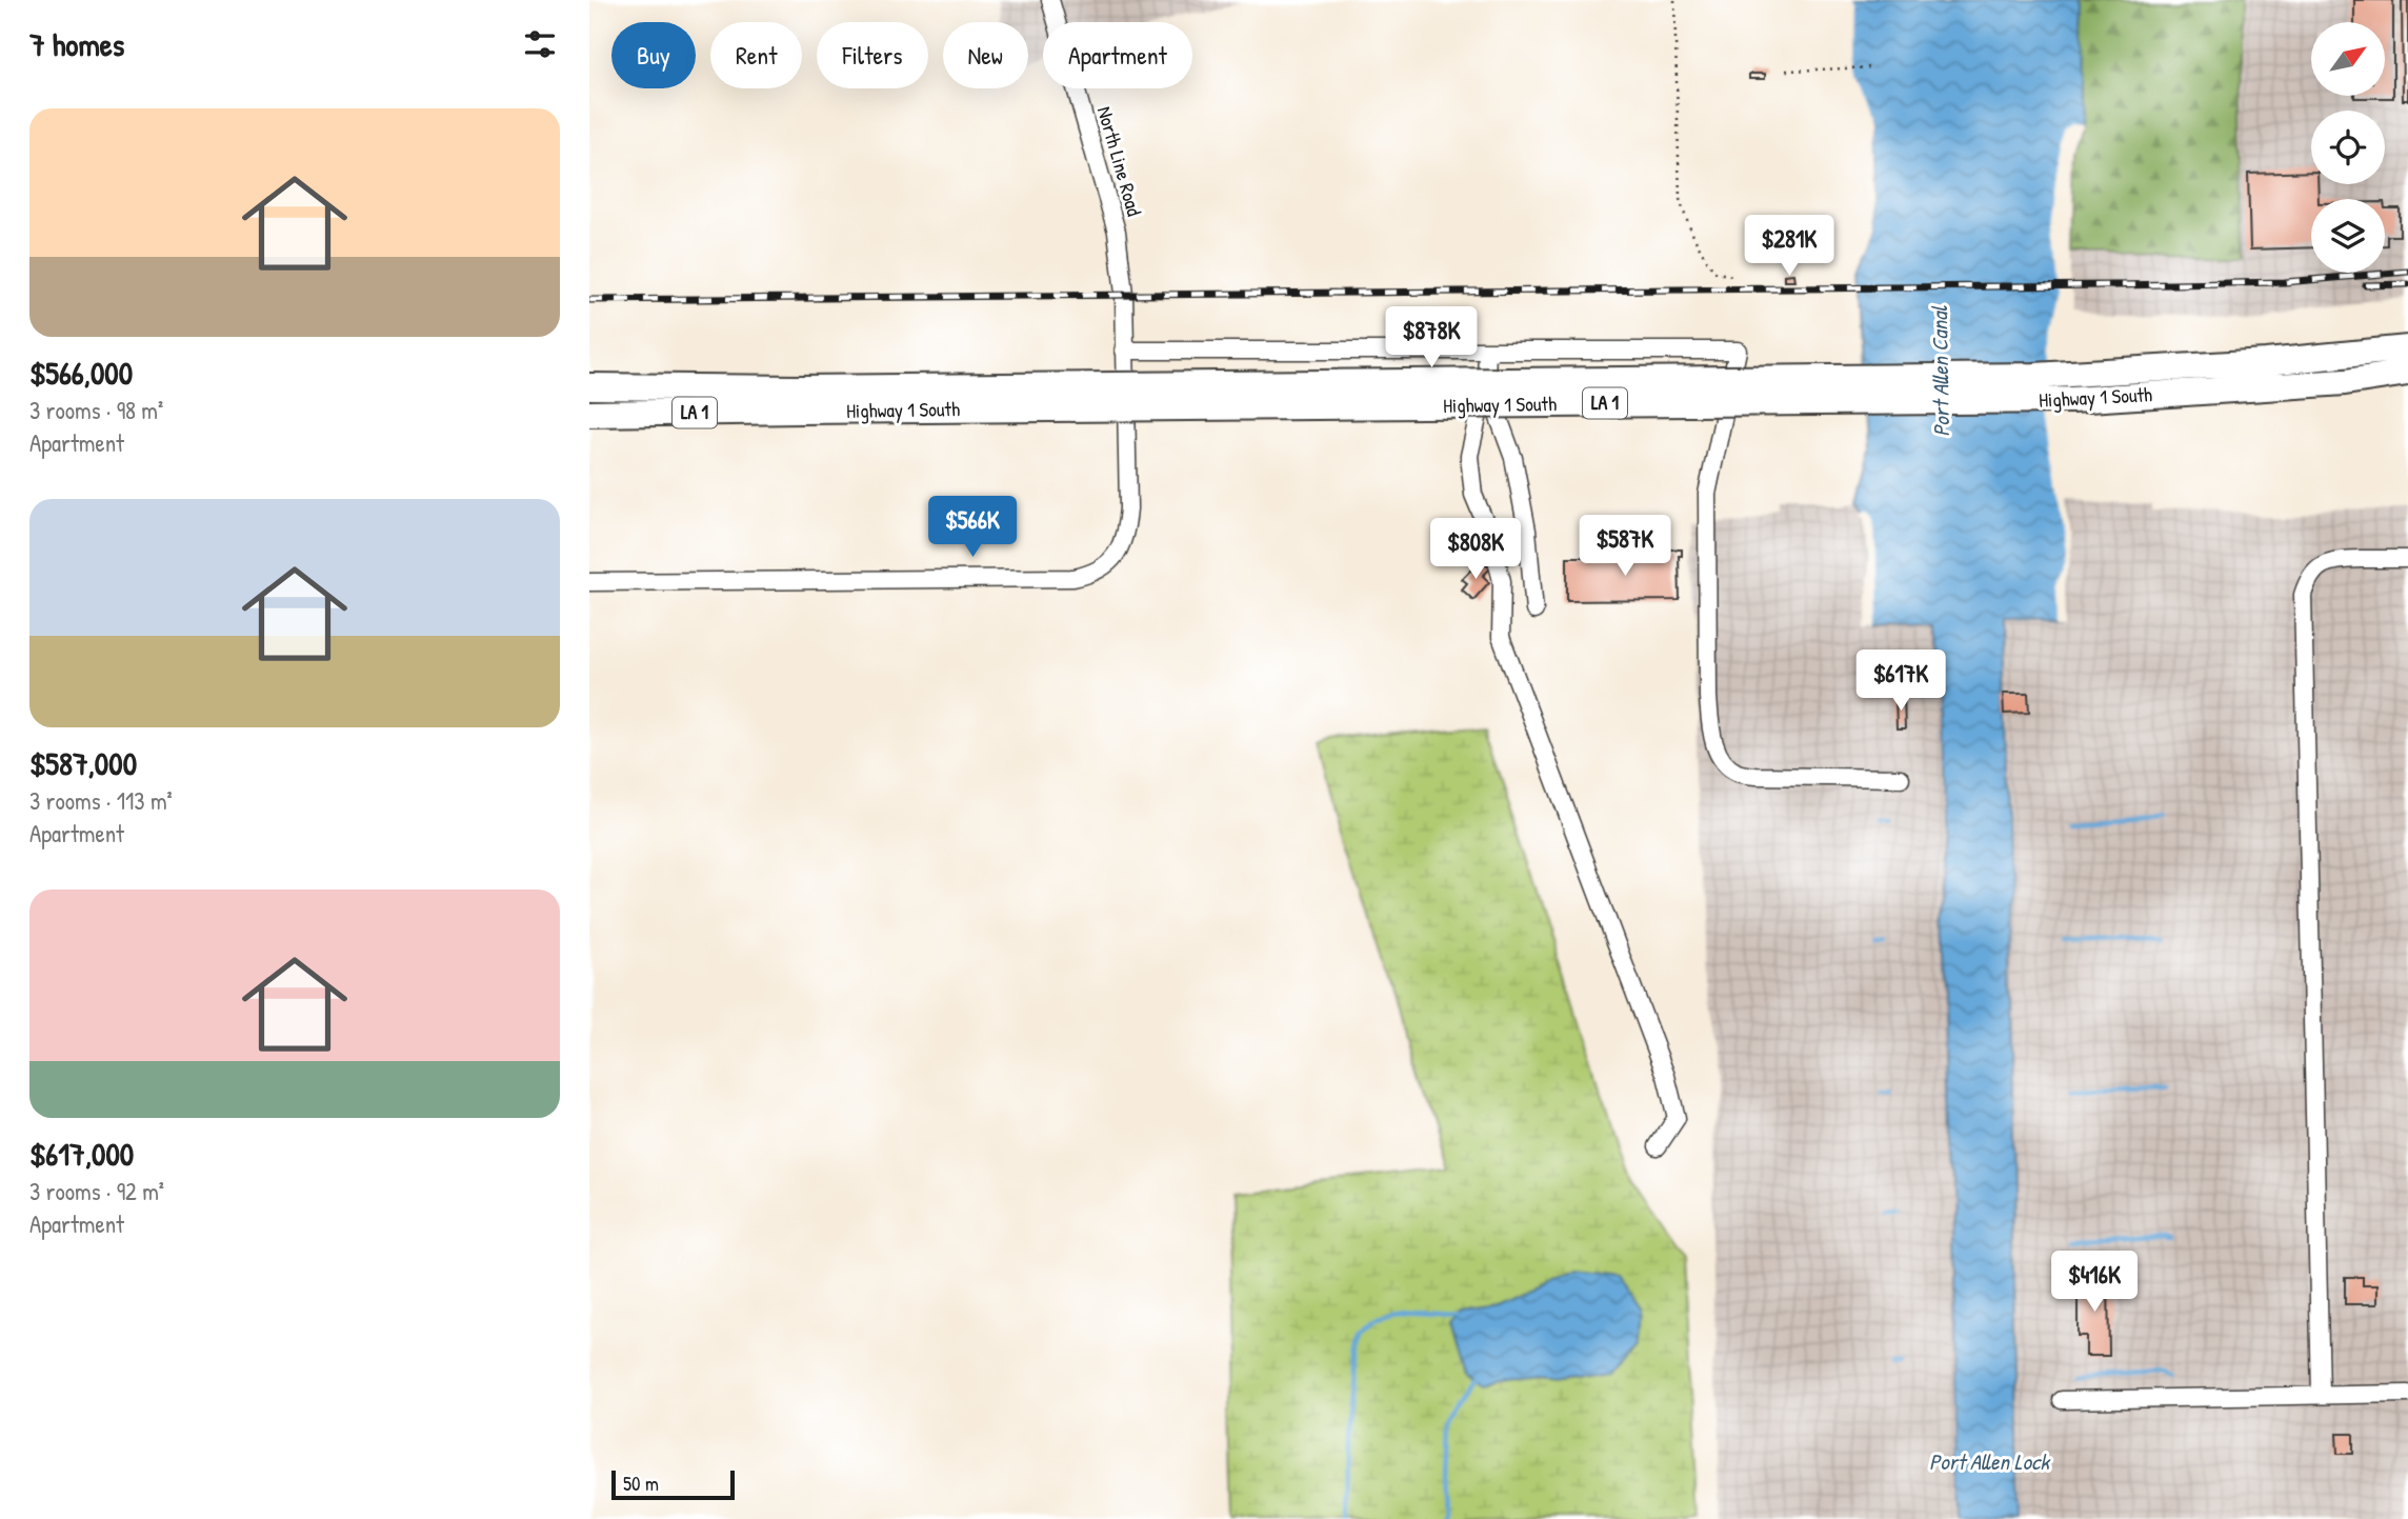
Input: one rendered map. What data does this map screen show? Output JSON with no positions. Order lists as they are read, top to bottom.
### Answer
{
  "streets": {
    "highway": ["Highway 1 South", "LA 1"],
    "street": ["North Line Road"]
  },
  "water": ["Port Allen Canal", "Port Allen Lock"],
  "scale_bar": "50 m",
  "north": "top right",
  "page": {
    "heading": "7 homes",
    "chip": [
      "Buy",
      "Rent",
      "Filters",
      "New",
      "Apartment"
    ],
    "list": [
      {
        "name": "$566,000",
        "note": "3 rooms · 98 m² · Apartment"
      },
      {
        "name": "$587,000",
        "note": "3 rooms · 113 m² · Apartment"
      },
      {
        "name": "$617,000",
        "note": "3 rooms · 92 m² · Apartment"
      }
    ],
    "price": [
      "$281K",
      "$878K",
      "$566K",
      "$587K",
      "$808K",
      "$617K",
      "$416K"
    ],
    "scale": "50 m"
  }
}
